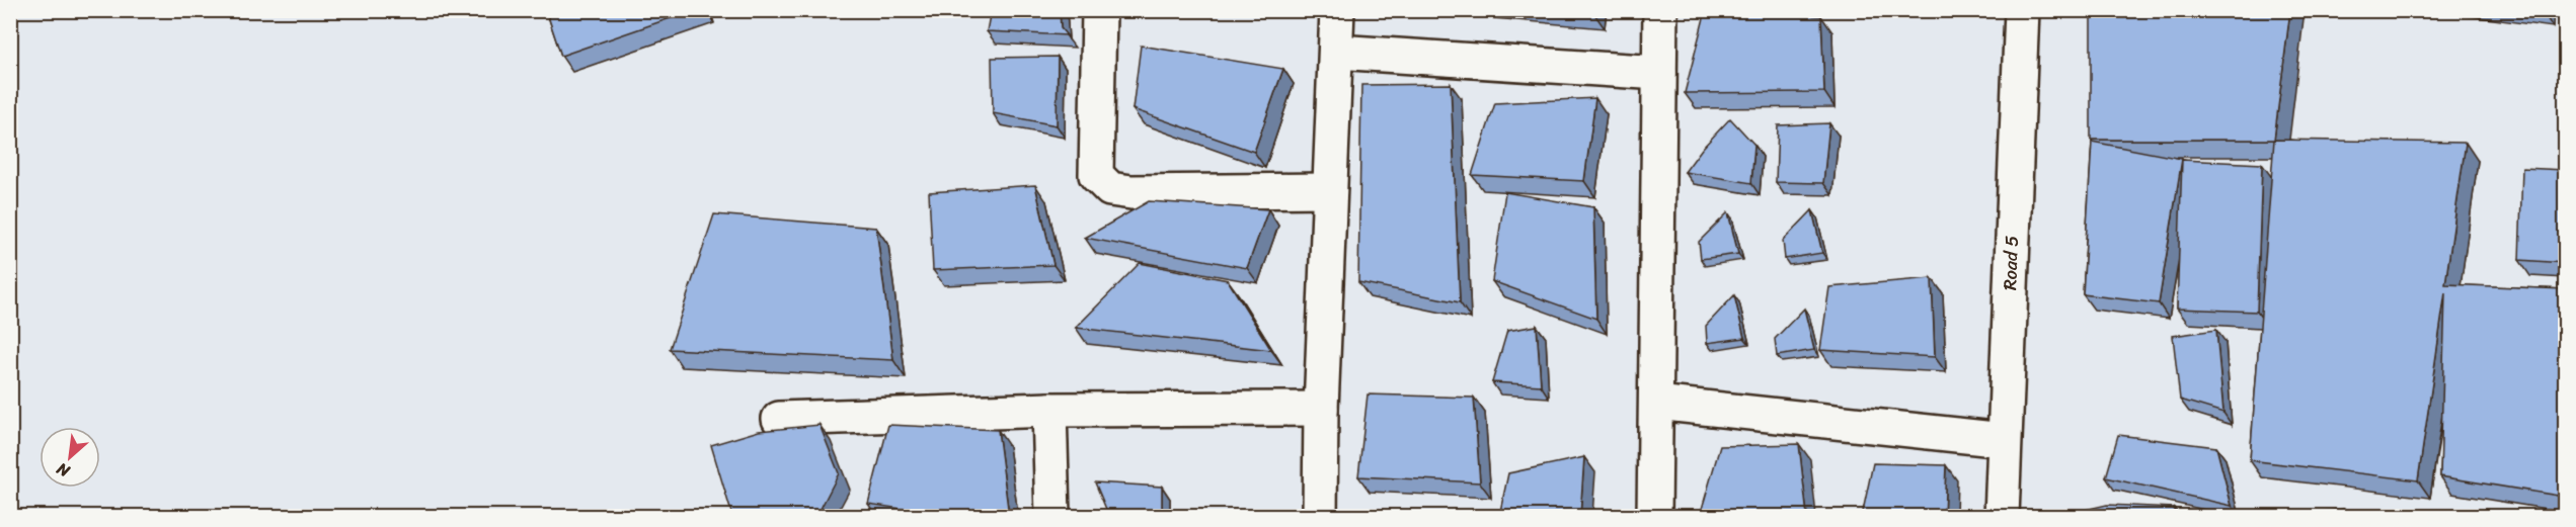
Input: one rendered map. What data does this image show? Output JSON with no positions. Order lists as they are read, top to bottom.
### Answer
{
  "streets": {
    "street": ["Road 5"]
  },
  "north": "bottom left"
}
